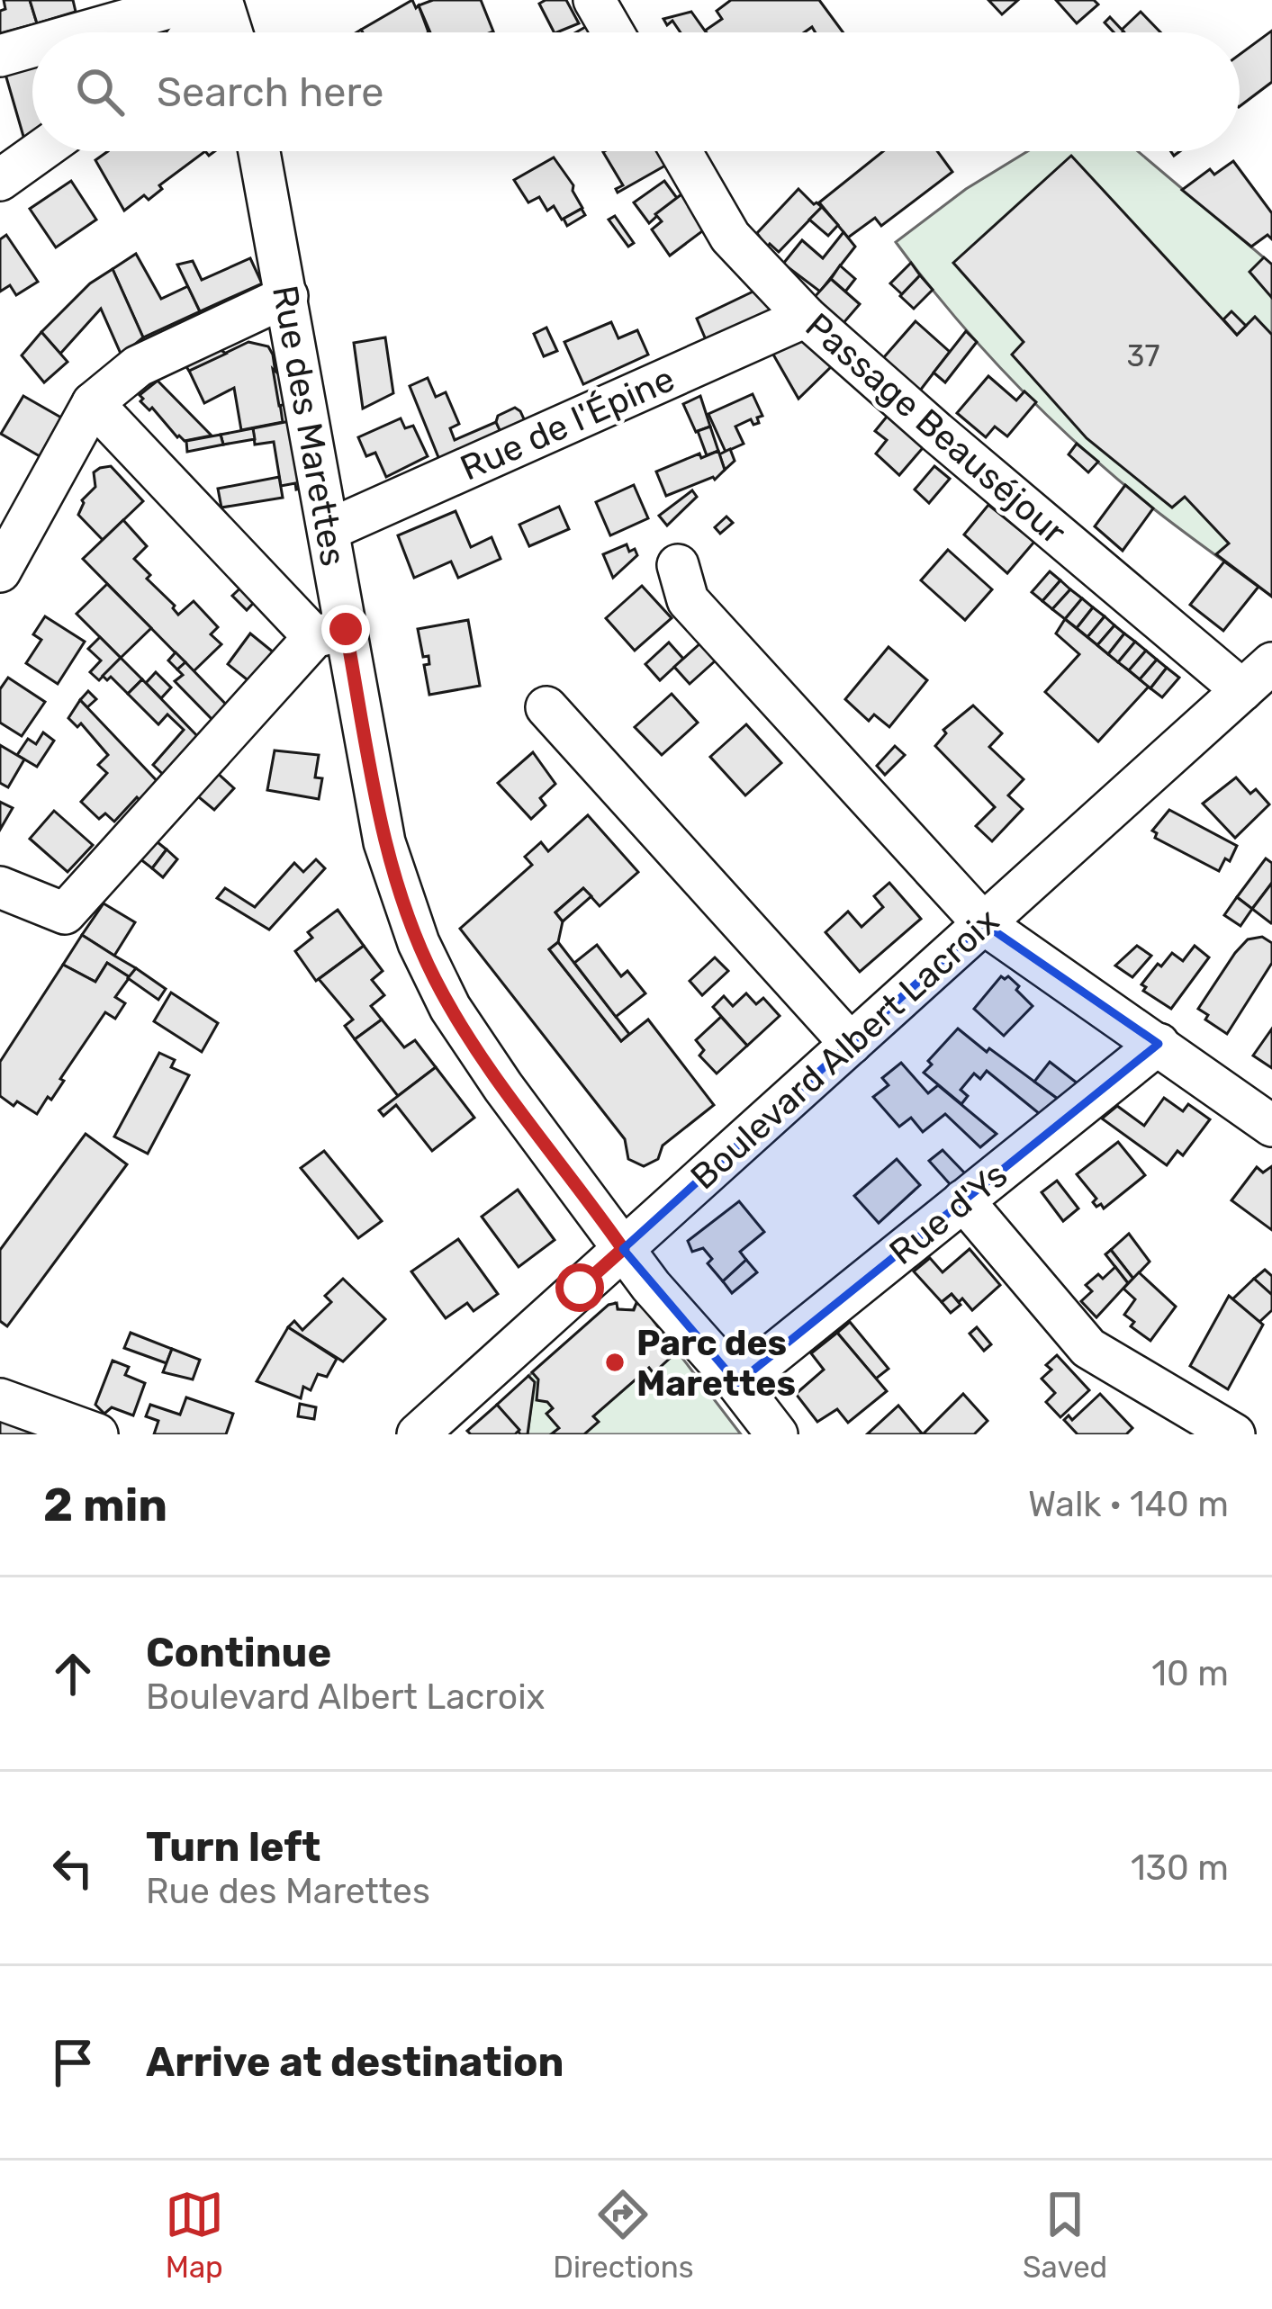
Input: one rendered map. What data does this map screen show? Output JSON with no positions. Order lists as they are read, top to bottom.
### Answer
{
  "streets": {
    "street": [
      "Rue de l'Épine",
      "Rue des Marettes",
      "Passage Beauséjour",
      "Boulevard Albert Lacroix",
      "Rue d'Ys"
    ]
  },
  "crossings": [
    ["Rue de l'Épine", "Rue des Marettes"],
    ["Rue de l'Épine", "Passage Beauséjour"],
    ["Rue des Marettes", "Boulevard Albert Lacroix"],
    ["Rue des Marettes", "Rue d'Ys"],
    ["Passage Beauséjour", "Boulevard Albert Lacroix"]
  ],
  "places": ["Parc des Marettes"],
  "house_numbers": ["37"],
  "page": {
    "search": "Search here",
    "heading": ["2 min", "Walk · 140 m"],
    "list": [
      ["Continue", "Boulevard Albert Lacroix", "10 m"],
      ["Turn left", "Rue des Marettes", "130 m"],
      "Arrive at destination"
    ],
    "nav": ["Map", "Directions", "Saved"]
  }
}
